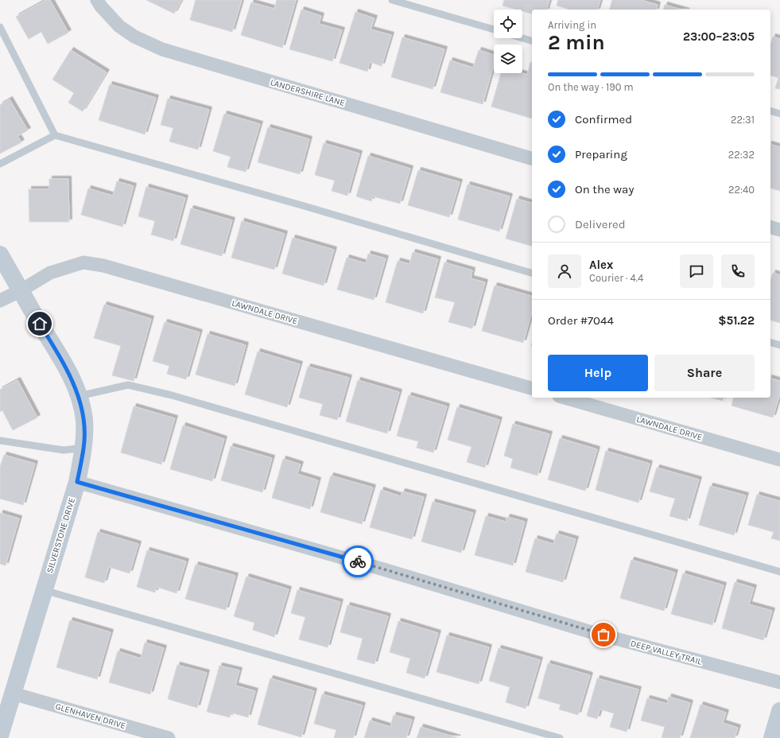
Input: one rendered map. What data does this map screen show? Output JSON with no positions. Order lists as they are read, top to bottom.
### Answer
{
  "streets": {
    "street": [
      "LANDERSHIRE LANE",
      "LAWNDALE DRIVE",
      "SILVERSTONE DRIVE",
      "DEEP VALLEY TRAIL",
      "GLENHAVEN DRIVE"
    ]
  },
  "crossings": [
    ["LAWNDALE DRIVE", "SILVERSTONE DRIVE"],
    ["SILVERSTONE DRIVE", "DEEP VALLEY TRAIL"],
    ["SILVERSTONE DRIVE", "GLENHAVEN DRIVE"]
  ],
  "page": {
    "heading": ["2 min", "Arriving in", "23:00–23:05"],
    "panel": [
      "Alex",
      "Courier · 4.4",
      "Order #7044",
      "$51.22"
    ],
    "bar": "On the way · 190 m",
    "list": [
      ["Confirmed", "22:31"],
      ["Preparing", "22:32"],
      ["On the way", "22:40"],
      "Delivered"
    ],
    "buttons": ["Help", "Share"]
  }
}
